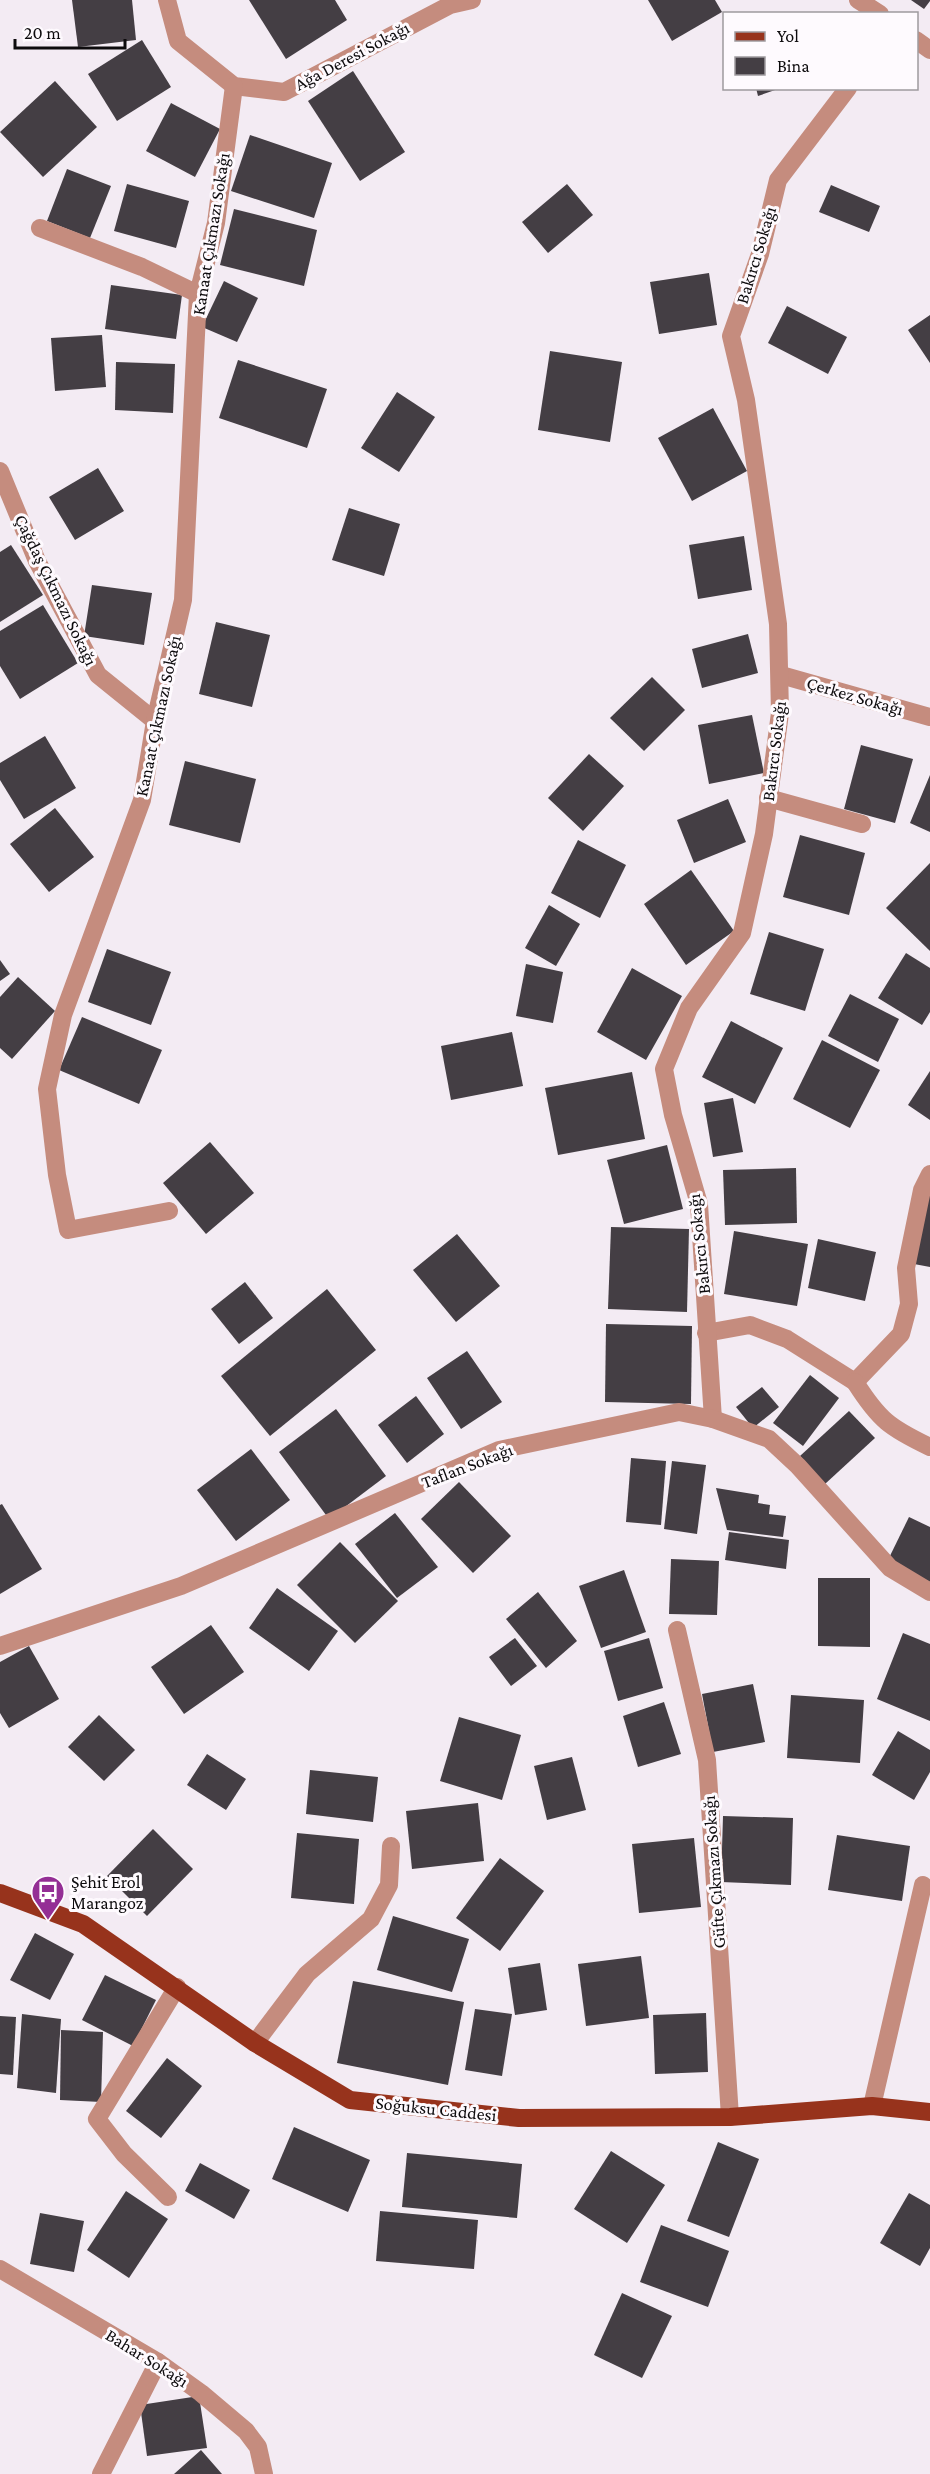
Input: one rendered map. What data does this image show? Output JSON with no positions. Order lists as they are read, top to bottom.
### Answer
{
  "streets": {
    "main road": ["Soğuksu Caddesi"],
    "street": [
      "Ağa Deresi Sokağı",
      "Kanaat Çıkmazı Sokağı",
      "Bakırcı Sokağı",
      "Çağdaş Çıkmazı Sokağı",
      "Çerkez Sokağı",
      "Taflan Sokağı",
      "Güfte Çıkmazı Sokağı",
      "Bahar Sokağı"
    ]
  },
  "crossings": [
    ["Ağa Deresi Sokağı", "Kanaat Çıkmazı Sokağı"],
    ["Kanaat Çıkmazı Sokağı", "Çağdaş Çıkmazı Sokağı"],
    ["Bakırcı Sokağı", "Çerkez Sokağı"],
    ["Bakırcı Sokağı", "Taflan Sokağı"],
    ["Güfte Çıkmazı Sokağı", "Soğuksu Caddesi"]
  ],
  "places": {
    "bus stop": ["Şehit Erol Marangoz"]
  },
  "legend": ["Yol", "Bina"],
  "scale_bar": "20 m"
}
